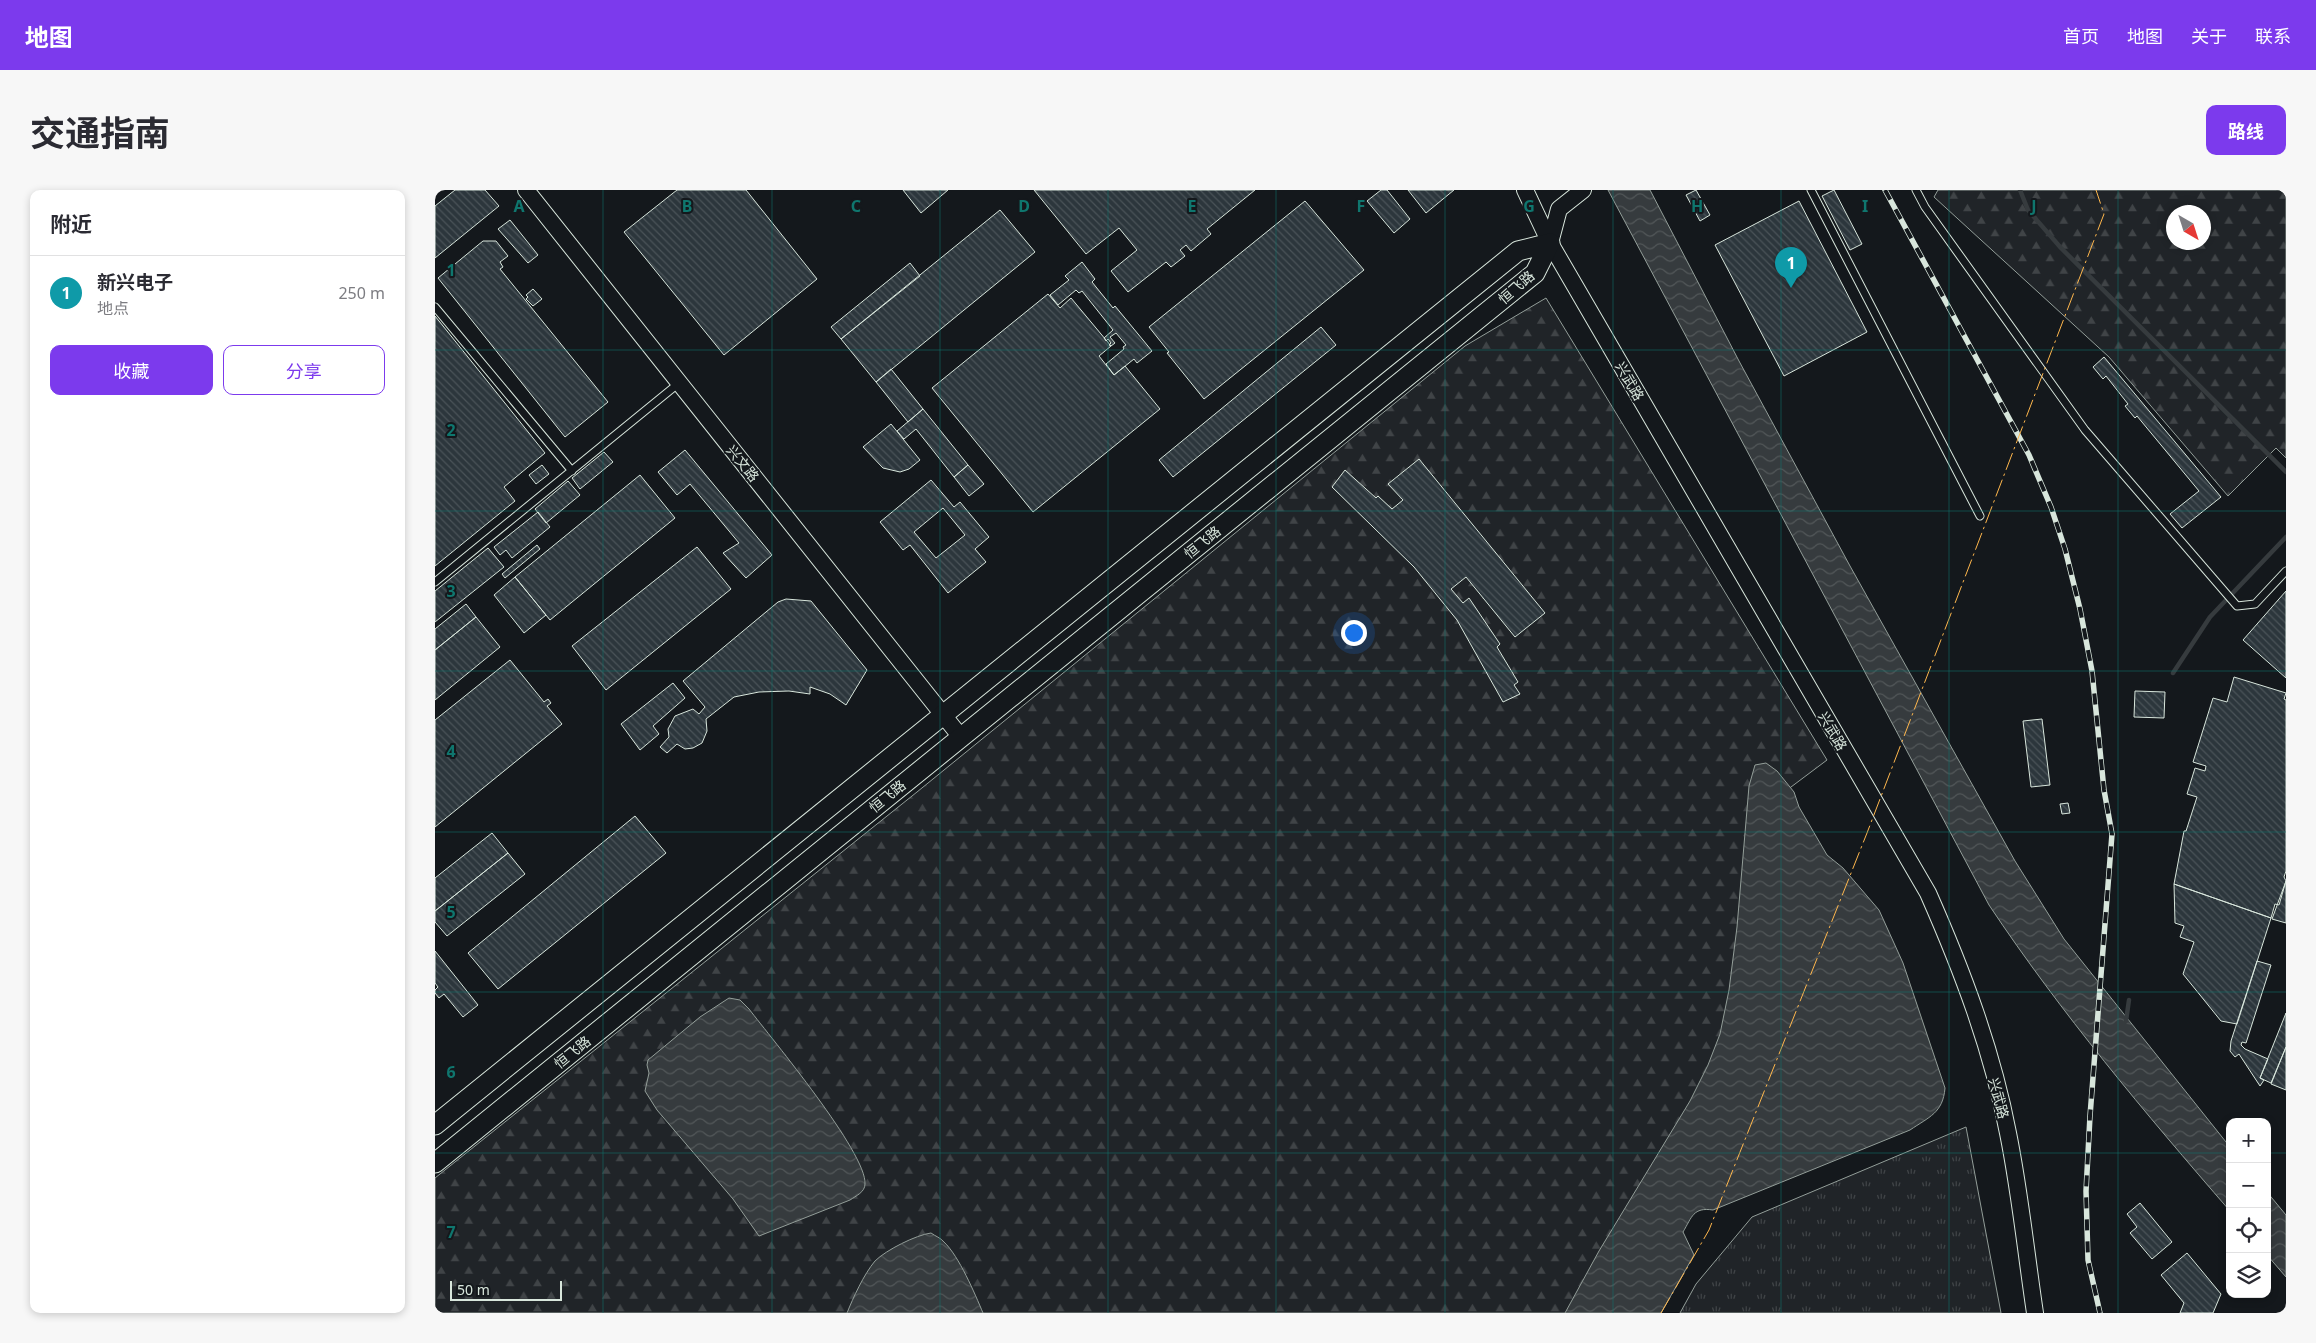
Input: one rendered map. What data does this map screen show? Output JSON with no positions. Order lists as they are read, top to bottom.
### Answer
{
  "streets": {
    "main road": ["恒飞路"],
    "street": ["兴武路", "兴文路"]
  },
  "crossings": [
    ["恒飞路", "兴武路"],
    ["恒飞路", "兴文路"]
  ],
  "scale_bar": "50 m",
  "north": "bottom right",
  "page": {
    "header": "地图",
    "nav": [
      "首页",
      "地图",
      "关于",
      "联系"
    ],
    "title": "交通指南",
    "buttons": [
      "路线",
      ["收藏", "分享"]
    ],
    "heading": "附近",
    "pins": "1",
    "list": [
      {
        "mark": "1",
        "name": "新兴电子",
        "note": "地点",
        "value": "250 m"
      }
    ],
    "map_buttons": ["+", "−"],
    "scale": "50 m"
  },
  "grid": {
    "columns": [
      "A",
      "B",
      "C",
      "D",
      "E",
      "F",
      "G",
      "H",
      "I",
      "J"
    ],
    "rows": [
      "1",
      "2",
      "3",
      "4",
      "5",
      "6",
      "7"
    ]
  }
}
